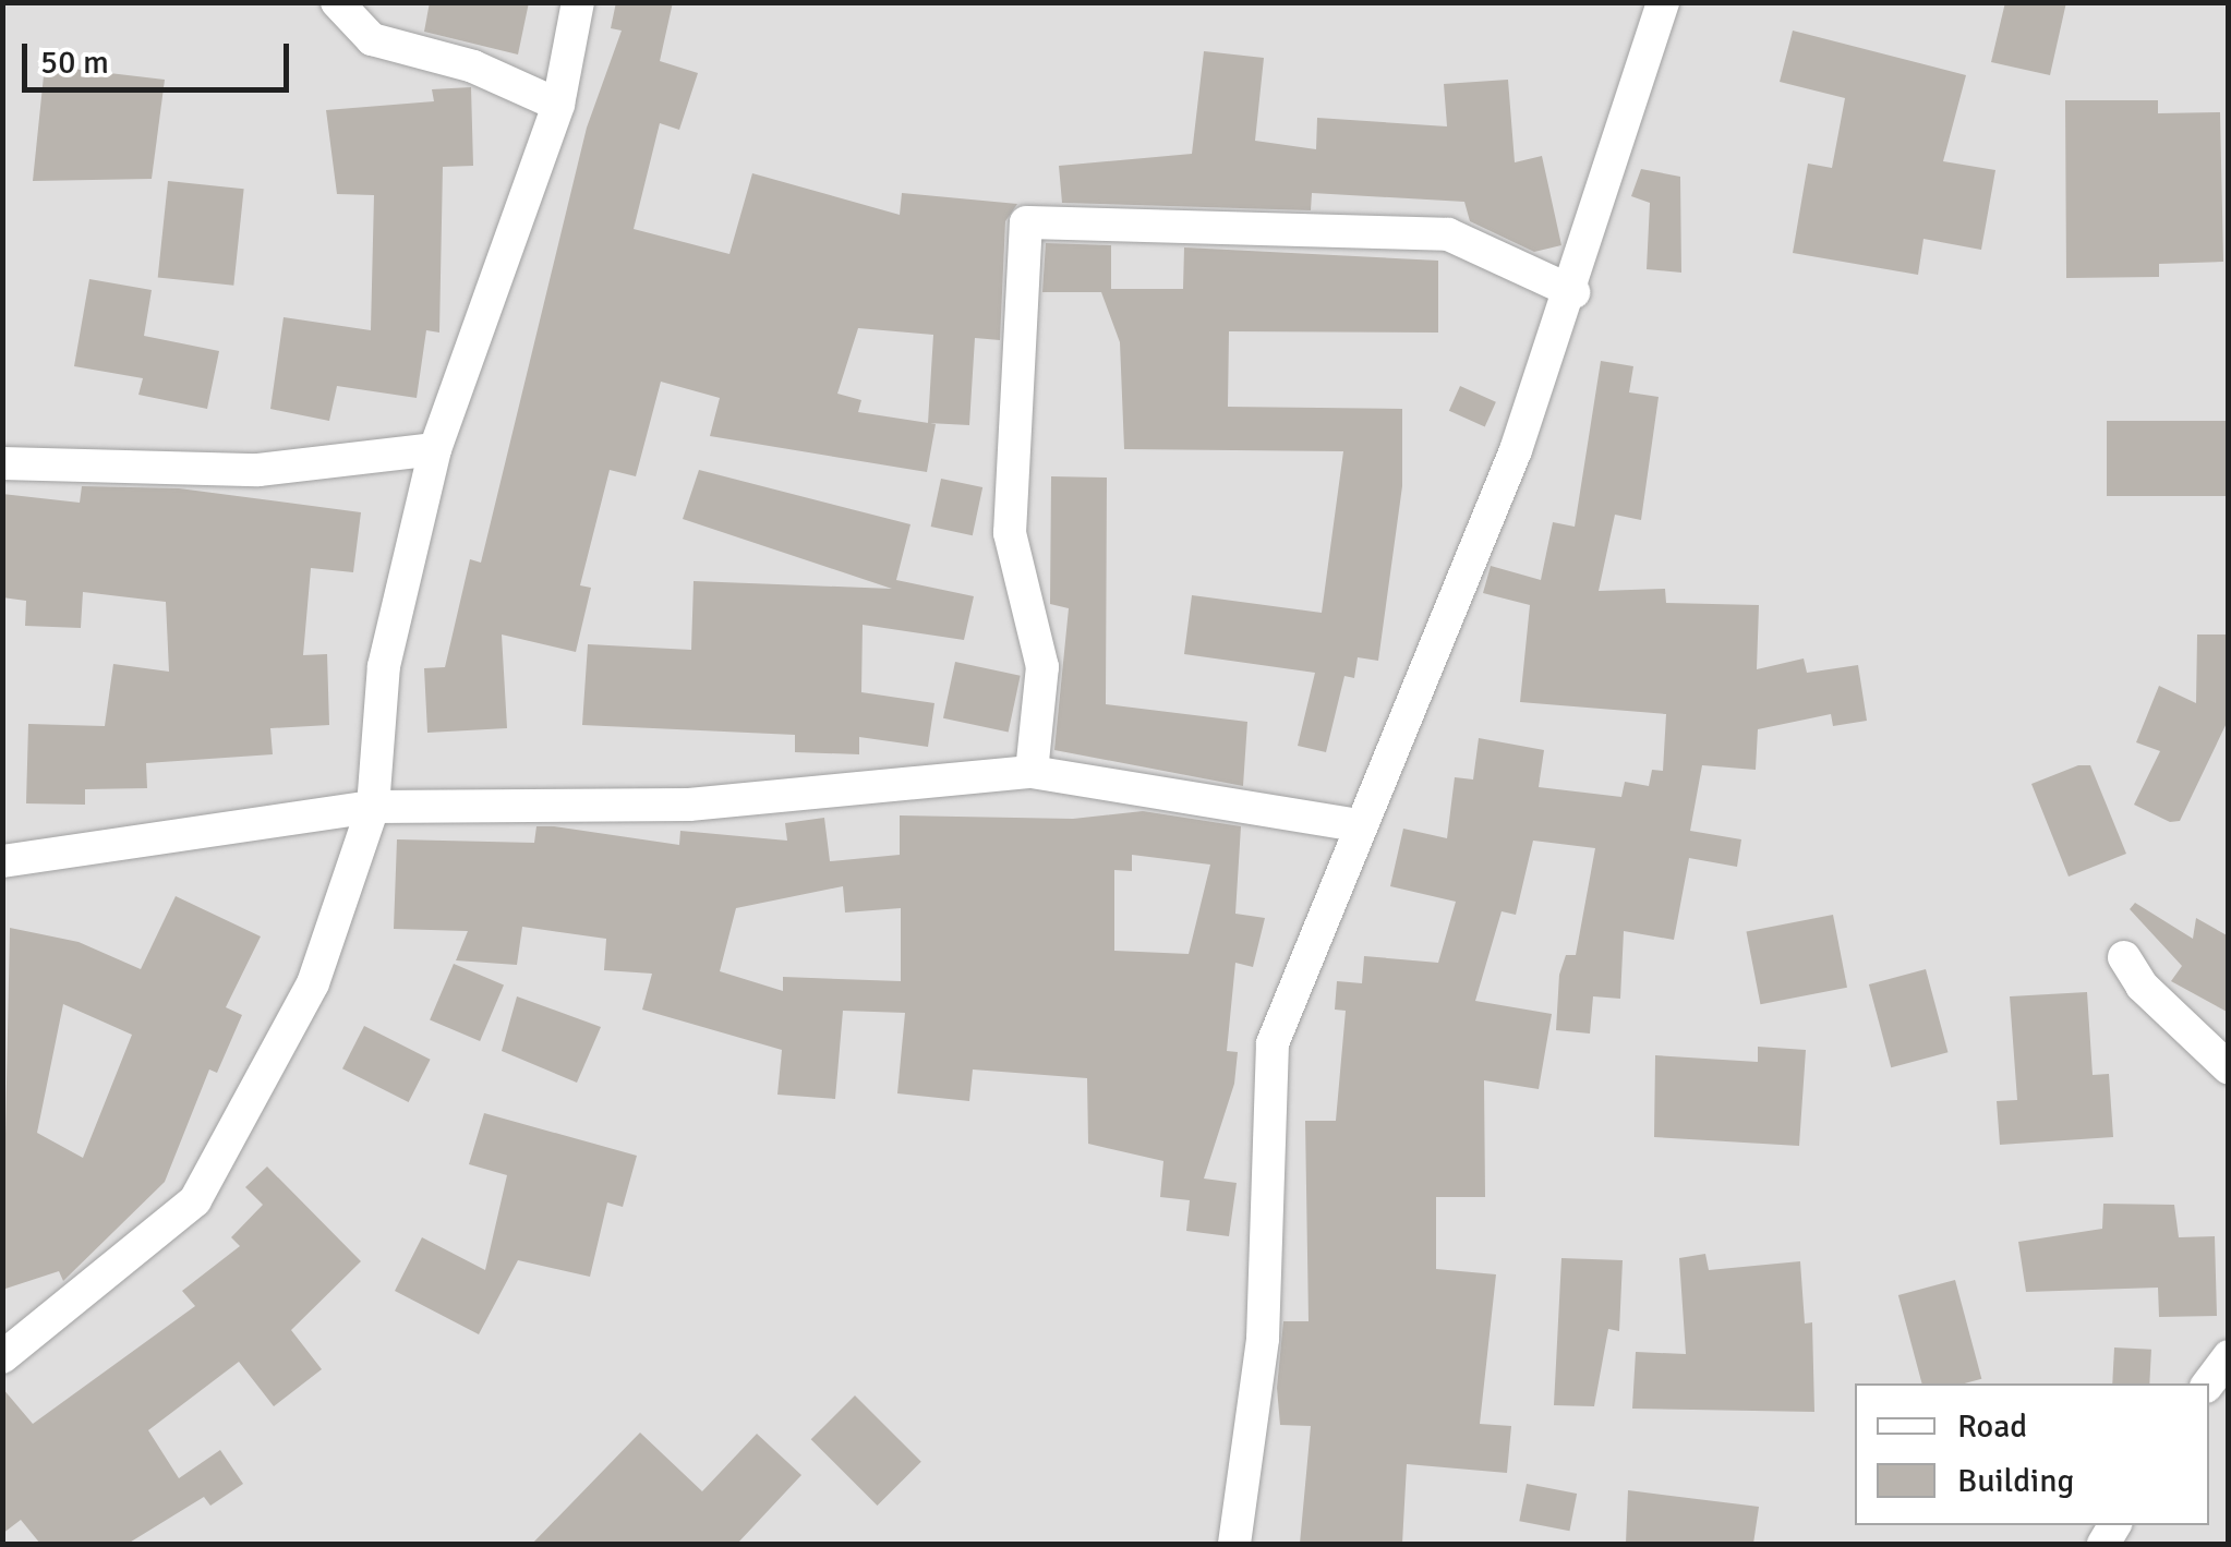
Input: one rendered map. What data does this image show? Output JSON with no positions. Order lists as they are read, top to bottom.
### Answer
{
  "legend": ["Road", "Building"],
  "scale_bar": "50 m"
}
